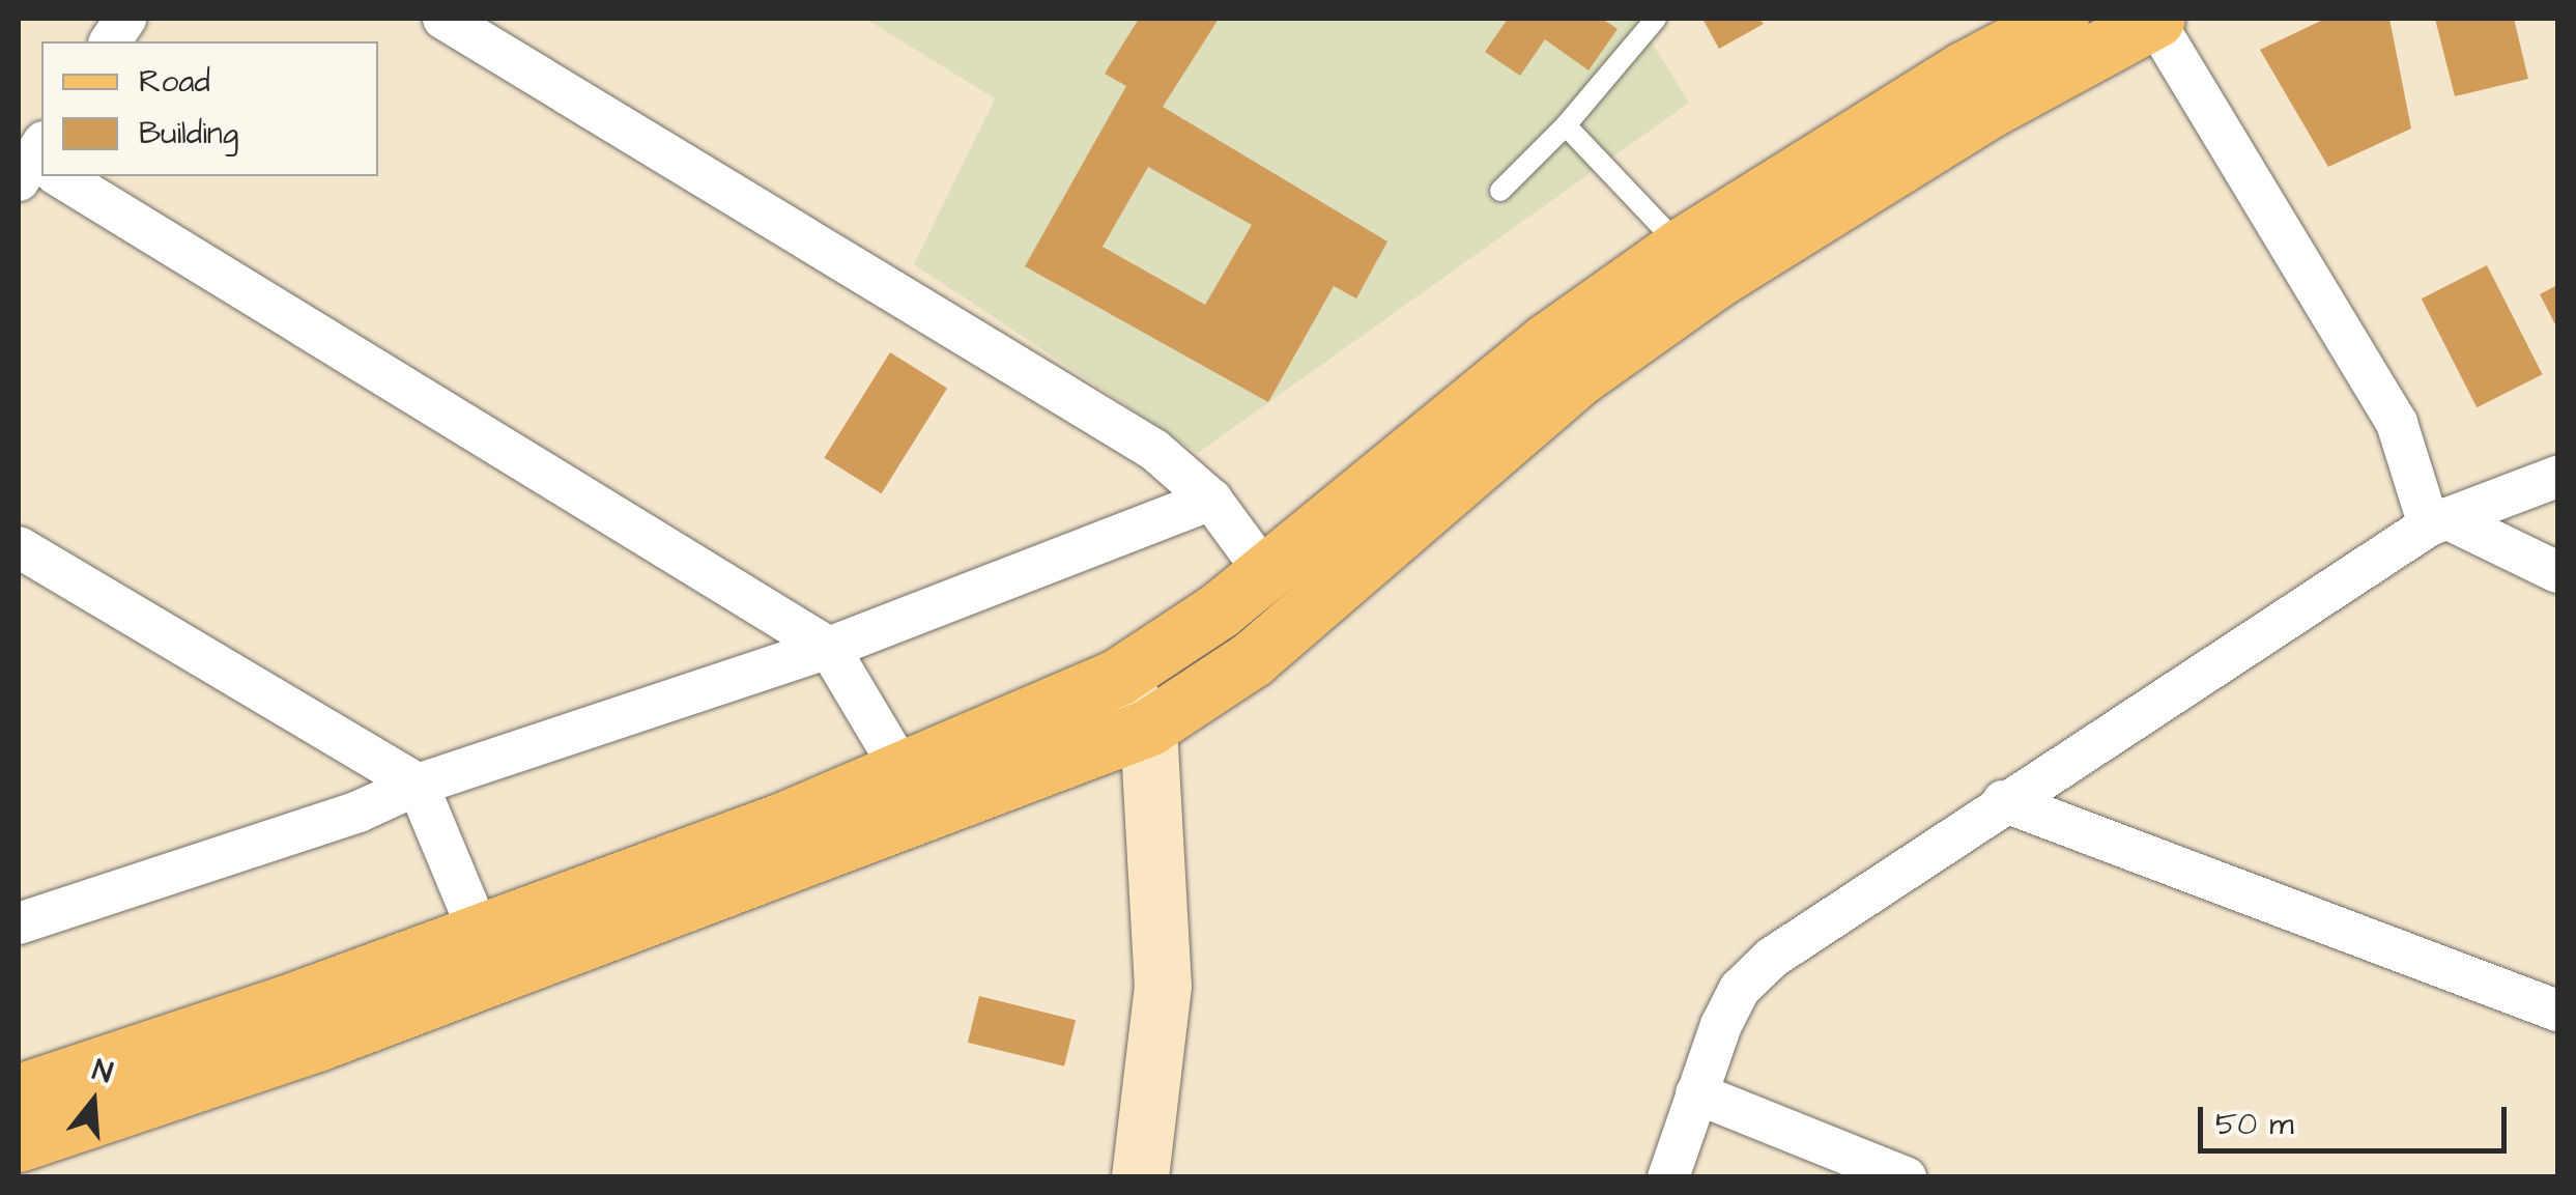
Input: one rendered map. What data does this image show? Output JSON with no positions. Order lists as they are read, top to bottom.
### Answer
{
  "legend": ["Road", "Building"],
  "scale_bar": "50 m",
  "north": "top"
}
